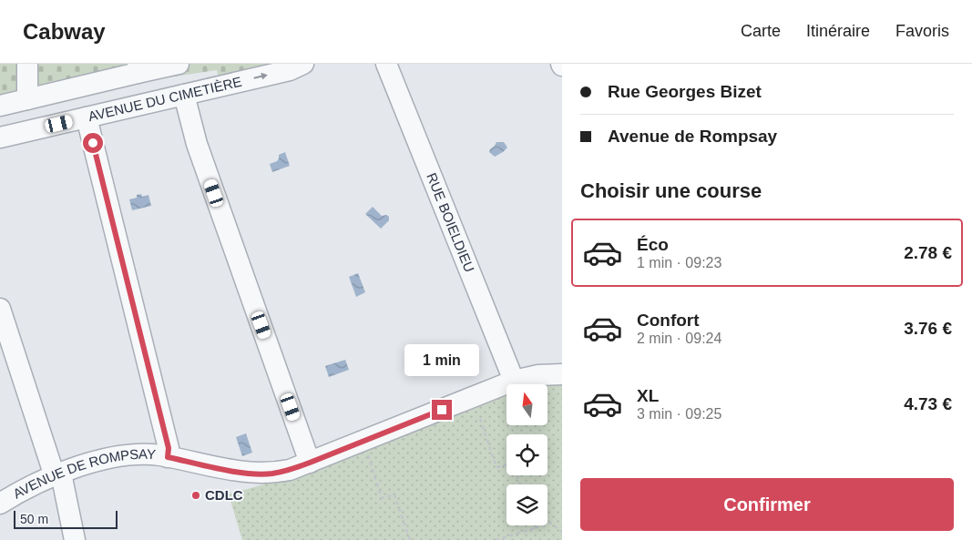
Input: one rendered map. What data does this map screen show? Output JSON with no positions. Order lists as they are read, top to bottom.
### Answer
{
  "streets": {
    "street": ["AVENUE DU CIMETIÈRE", "RUE BOIELDIEU", "AVENUE DE ROMPSAY"]
  },
  "crossings": [
    ["RUE BOIELDIEU", "AVENUE DE ROMPSAY"]
  ],
  "one_way": ["AVENUE DU CIMETIÈRE"],
  "places": ["CDLC"],
  "scale_bar": "50 m",
  "north": "top",
  "page": {
    "header": "Cabway",
    "nav": ["Carte", "Itinéraire", "Favoris"],
    "banner": ["Rue Georges Bizet", "Avenue de Rompsay"],
    "heading": "Choisir une course",
    "list": [
      {
        "name": "Éco",
        "note": "1 min · 09:23",
        "value": "2.78 €"
      },
      {
        "name": "Confort",
        "note": "2 min · 09:24",
        "value": "3.76 €"
      },
      {
        "name": "XL",
        "note": "3 min · 09:25",
        "value": "4.73 €"
      }
    ],
    "bubble": "1 min",
    "buttons": "Confirmer",
    "scale": "50 m"
  }
}
